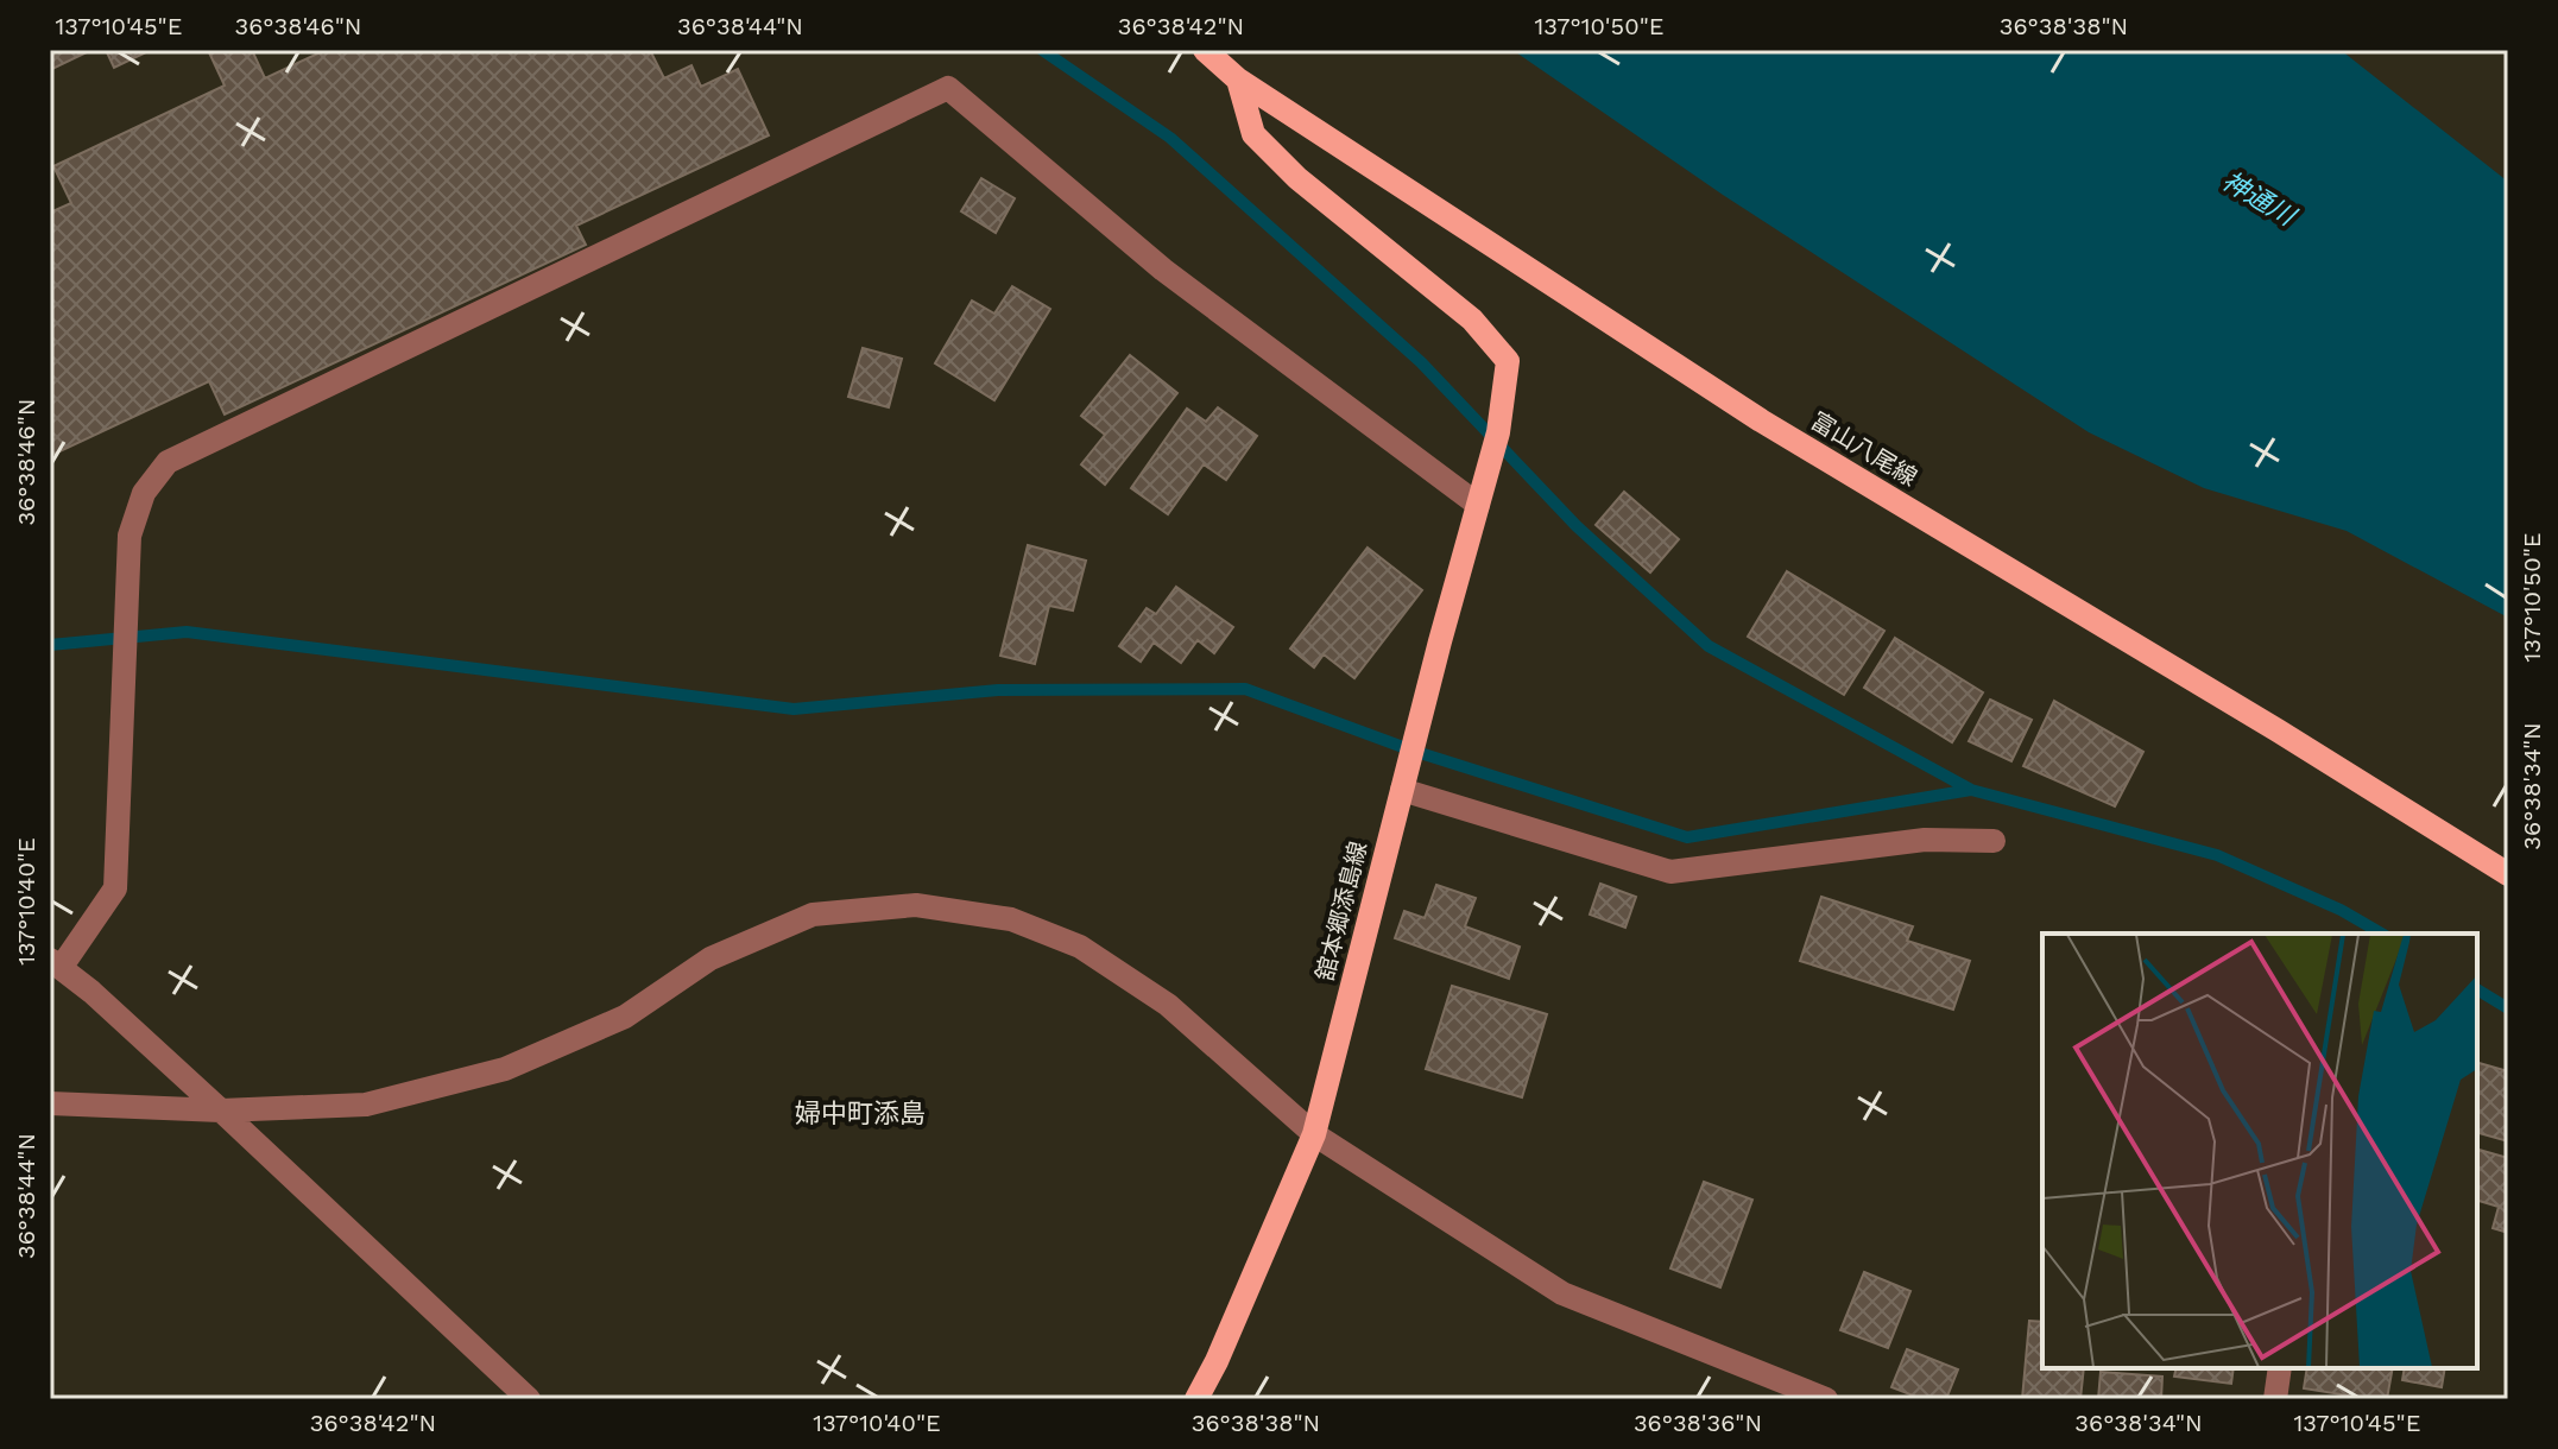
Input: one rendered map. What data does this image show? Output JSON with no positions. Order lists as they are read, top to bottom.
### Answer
{
  "streets": {
    "main road": ["富山八尾線", "舘本郷添島線"]
  },
  "crossings": [
    ["富山八尾線", "舘本郷添島線"]
  ],
  "districts": ["婦中町添島"],
  "water": ["神通川"],
  "coordinates": [
    "137°10'45\"E",
    "36°38'46\"N",
    "36°38'44\"N",
    "36°38'42\"N",
    "137°10'50\"E",
    "36°38'38\"N",
    "36°38'34\"N",
    "137°10'40\"E",
    "36°38'36\"N"
  ]
}
